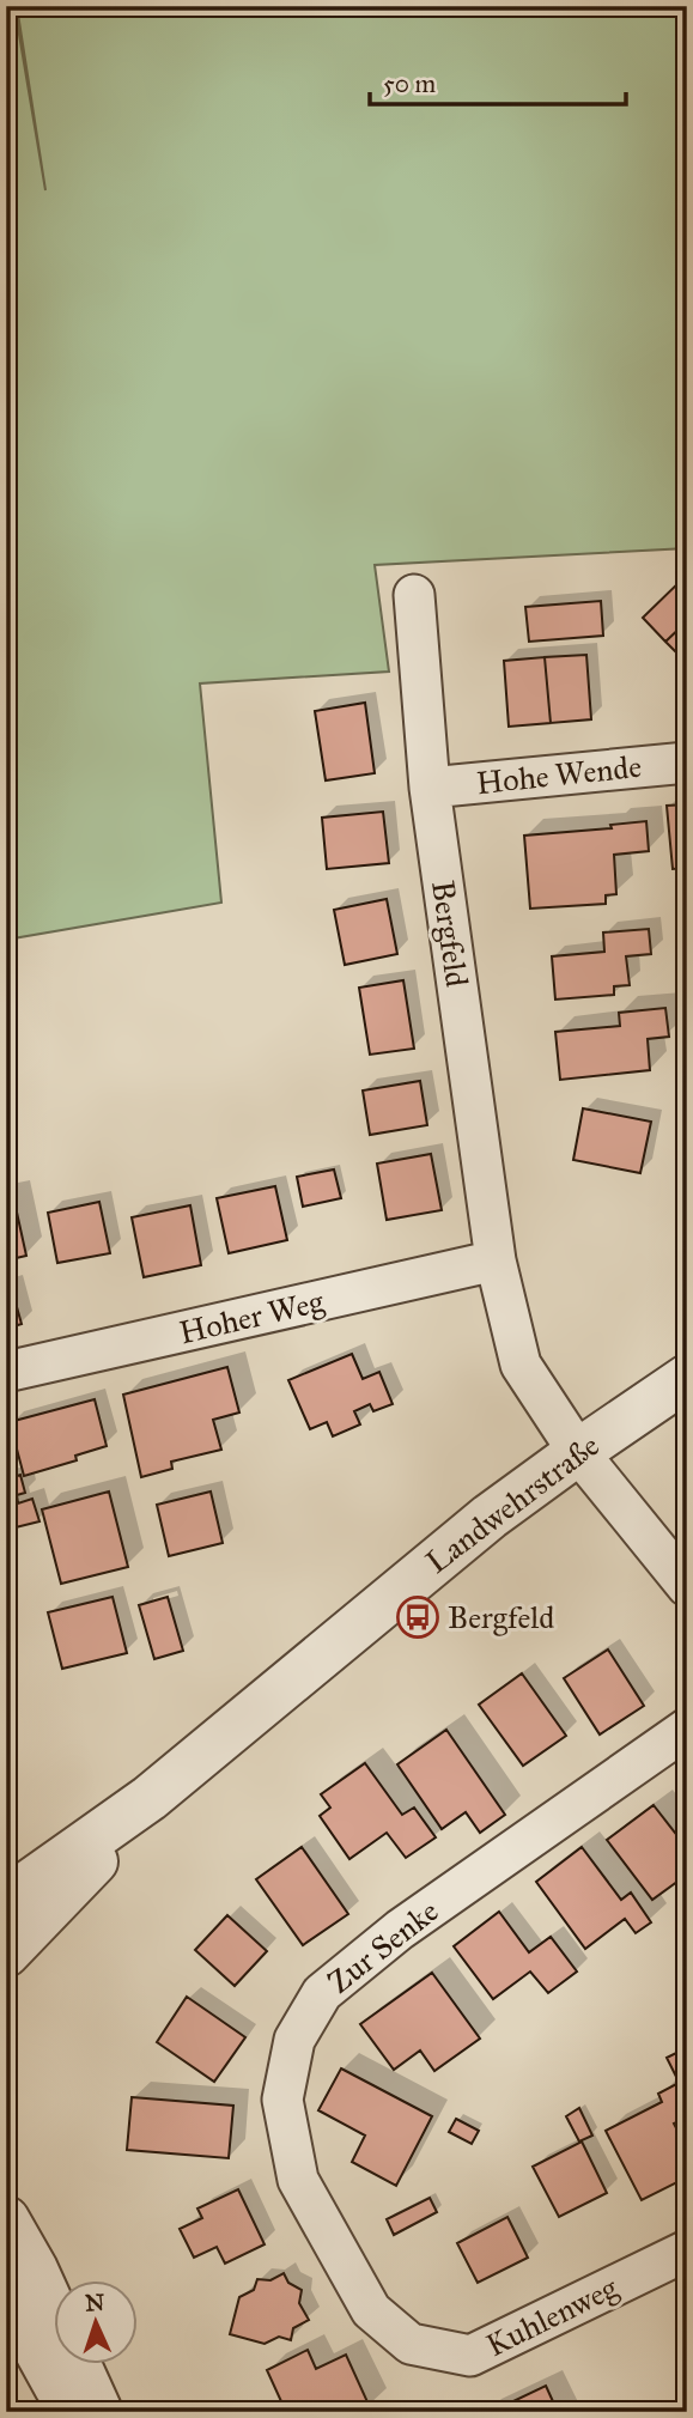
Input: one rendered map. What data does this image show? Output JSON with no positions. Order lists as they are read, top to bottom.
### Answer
{
  "streets": {
    "street": [
      "Hohe Wende",
      "Bergfeld",
      "Hoher Weg",
      "Landwehrstraße",
      "Zur Senke",
      "Kuhlenweg"
    ]
  },
  "crossings": [
    ["Hohe Wende", "Bergfeld"],
    ["Bergfeld", "Hoher Weg"],
    ["Bergfeld", "Landwehrstraße"],
    ["Zur Senke", "Kuhlenweg"]
  ],
  "places": {
    "bus stop": ["Bergfeld"]
  },
  "scale_bar": "50 m",
  "north": "top"
}
